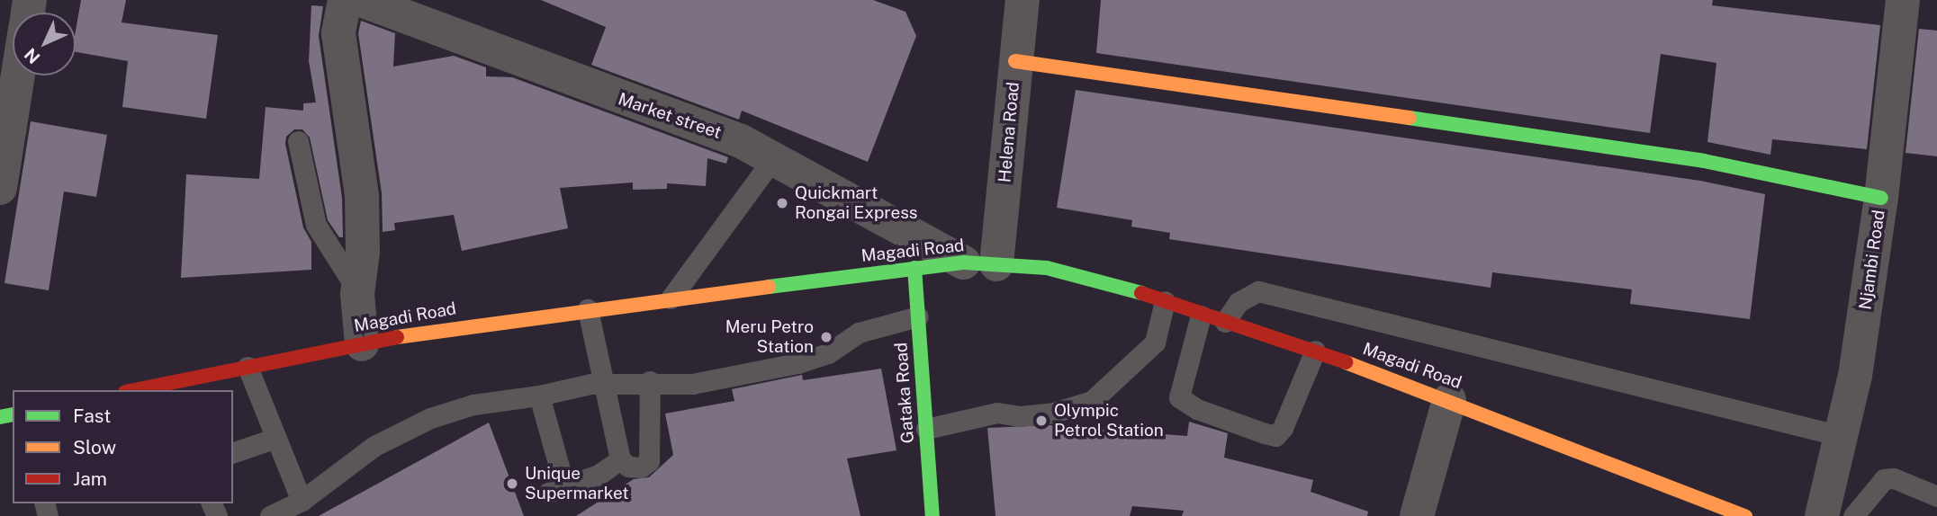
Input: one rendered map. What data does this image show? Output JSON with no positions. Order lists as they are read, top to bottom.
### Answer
{
  "streets": {
    "main road": ["Magadi Road", "Gataka Road"],
    "street": ["Market street", "Helena Road", "Njambi Road"]
  },
  "crossings": [
    ["Market street", "Helena Road"],
    ["Market street", "Magadi Road"],
    ["Helena Road", "Magadi Road"],
    ["Magadi Road", "Gataka Road"]
  ],
  "places": [
    "Quickmart Rongai Express",
    "Meru Petro Station",
    "Olympic Petrol Station",
    "Unique Supermarket"
  ],
  "legend": ["Fast", "Slow", "Jam"],
  "north": "bottom left"
}
